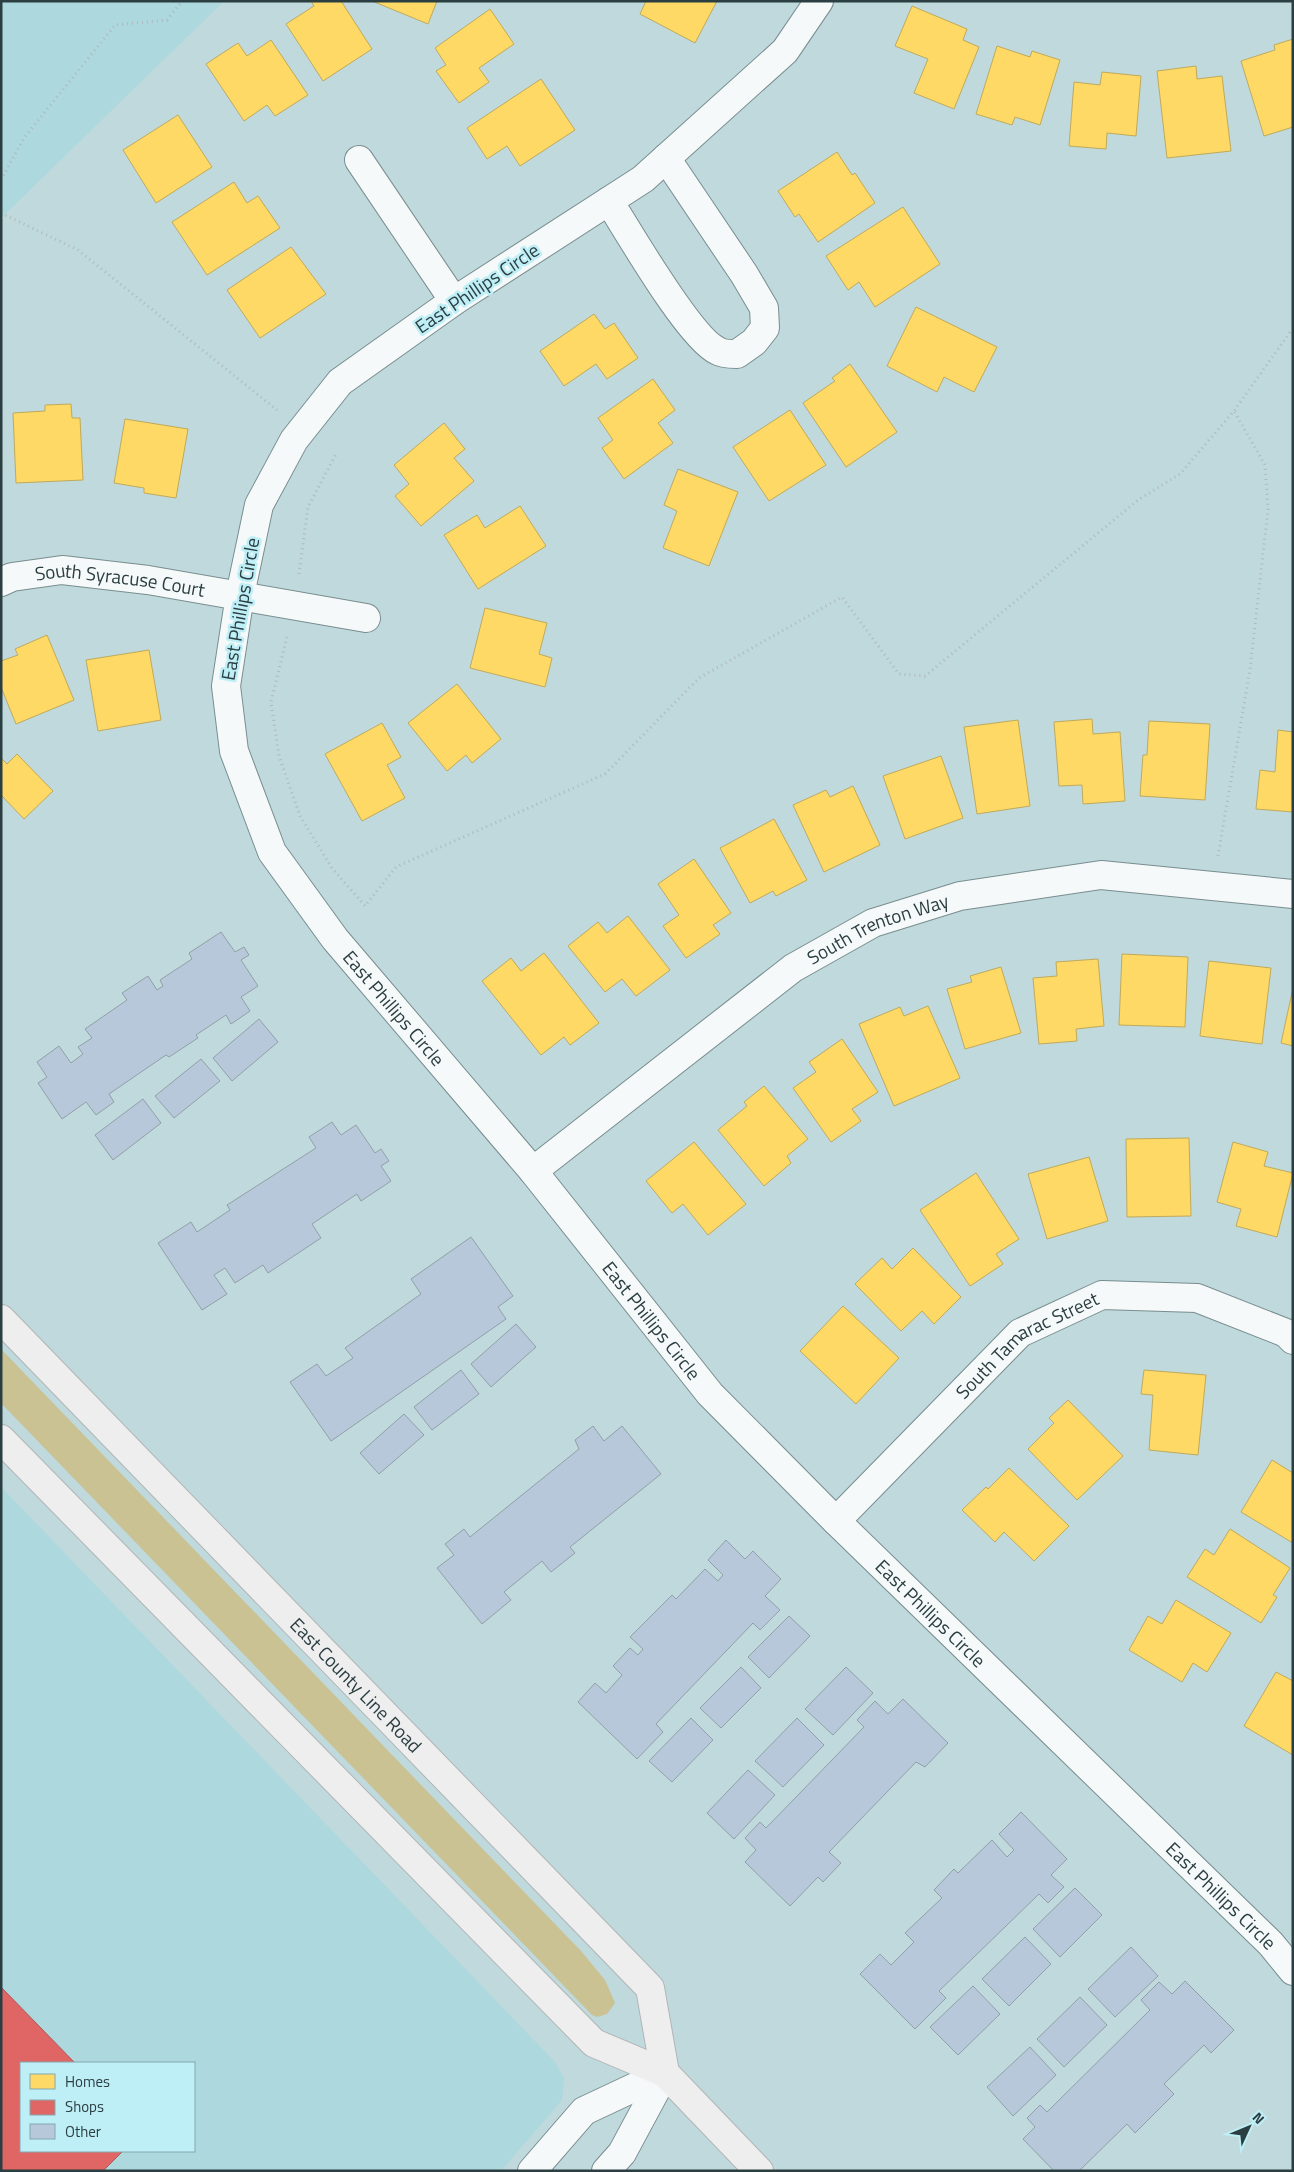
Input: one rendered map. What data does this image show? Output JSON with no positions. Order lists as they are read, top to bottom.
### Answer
{
  "streets": {
    "main road": ["East County Line Road"],
    "street": [
      "East Phillips Circle",
      "South Syracuse Court",
      "South Trenton Way",
      "South Tamarac Street"
    ]
  },
  "crossings": [
    ["East Phillips Circle", "South Syracuse Court"],
    ["East Phillips Circle", "South Trenton Way"],
    ["East Phillips Circle", "South Tamarac Street"]
  ],
  "legend": ["Homes", "Shops", "Other"],
  "north": "top right"
}
